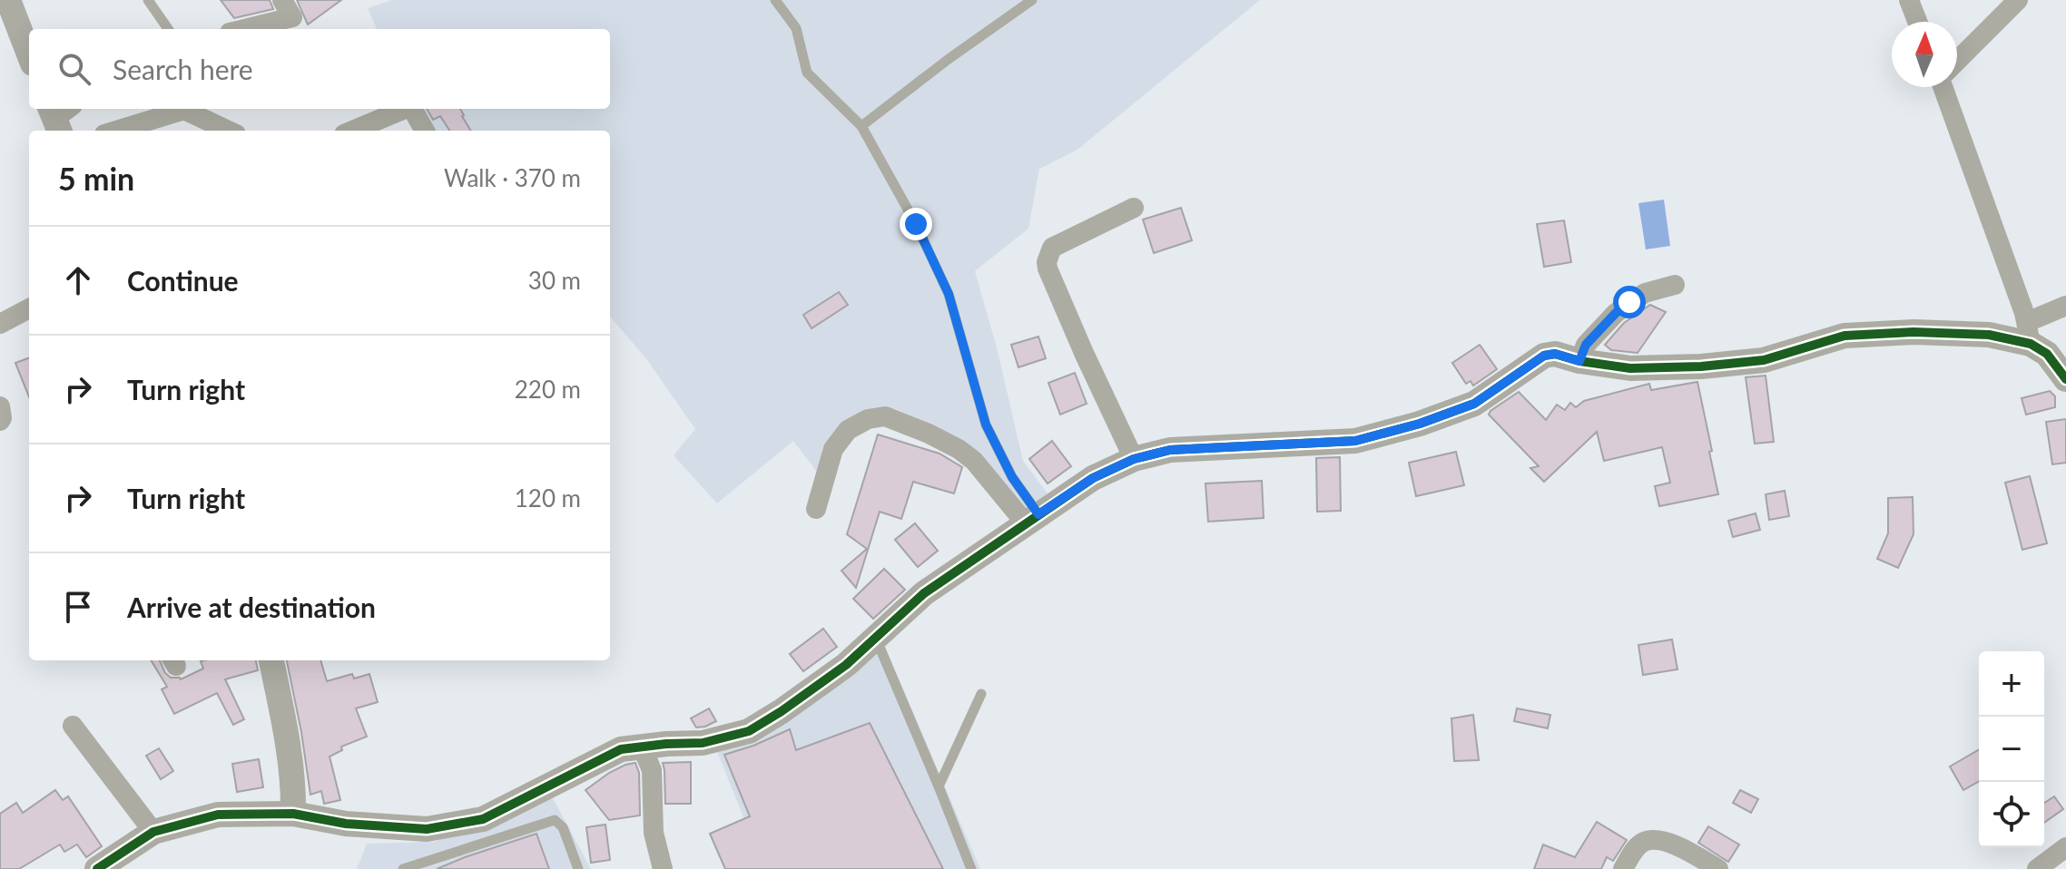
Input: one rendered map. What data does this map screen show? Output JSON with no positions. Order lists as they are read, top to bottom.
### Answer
{
  "north": "top",
  "page": {
    "search": "Search here",
    "heading": ["5 min", "Walk · 370 m"],
    "list": [
      ["Continue", "30 m"],
      ["Turn right", "220 m"],
      ["Turn right", "120 m"],
      "Arrive at destination"
    ],
    "map_buttons": ["+", "−"]
  }
}
